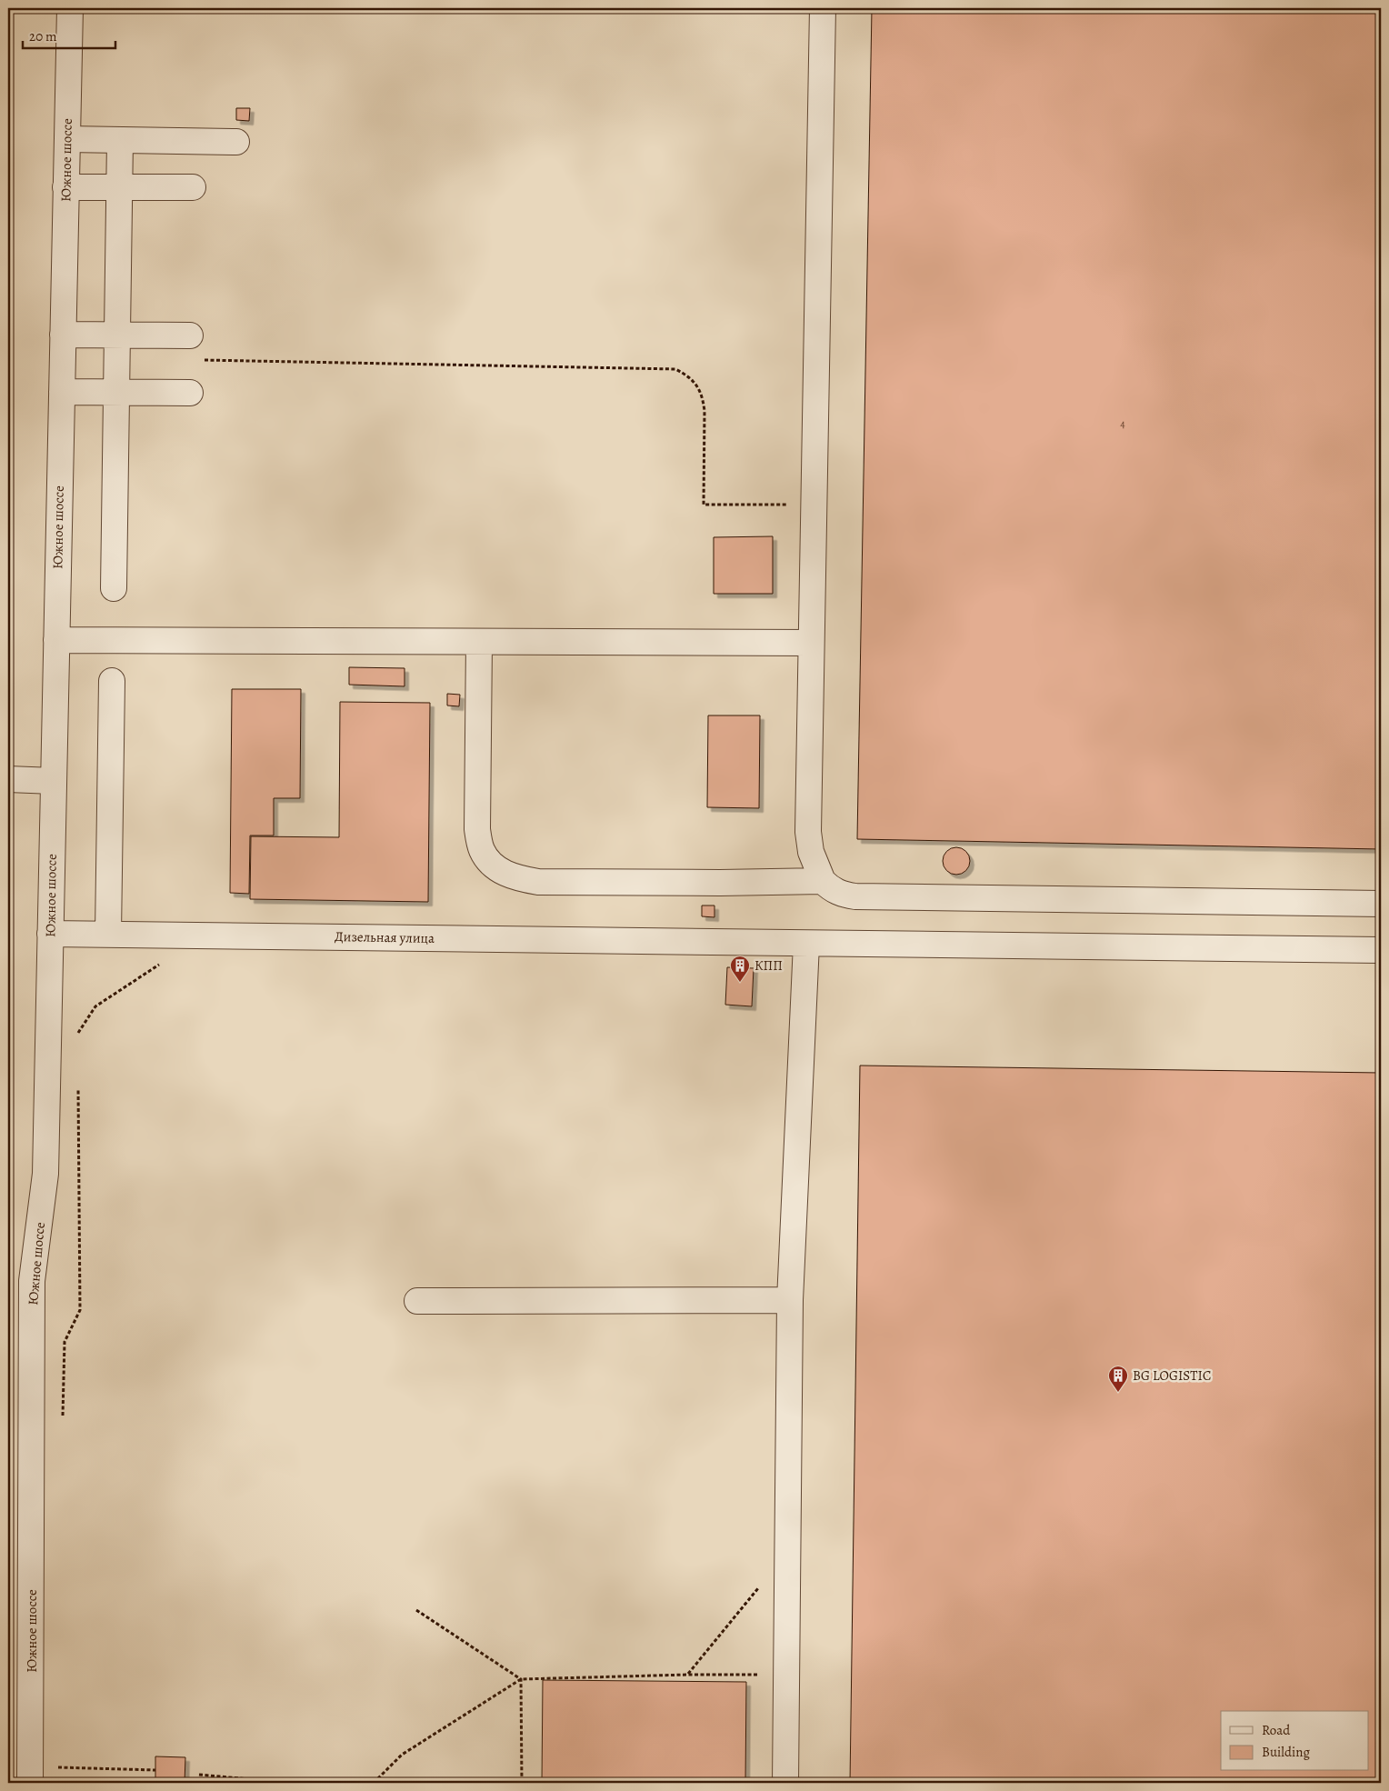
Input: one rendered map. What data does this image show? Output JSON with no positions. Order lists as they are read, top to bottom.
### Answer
{
  "streets": {
    "street": ["Южное шоссе", "Дизельная улица"]
  },
  "crossings": [
    ["Южное шоссе", "Дизельная улица"]
  ],
  "places": {
    "building": ["КПП", "BG LOGISTIC"]
  },
  "house_numbers": ["4"],
  "legend": ["Road", "Building"],
  "scale_bar": "20 m"
}
